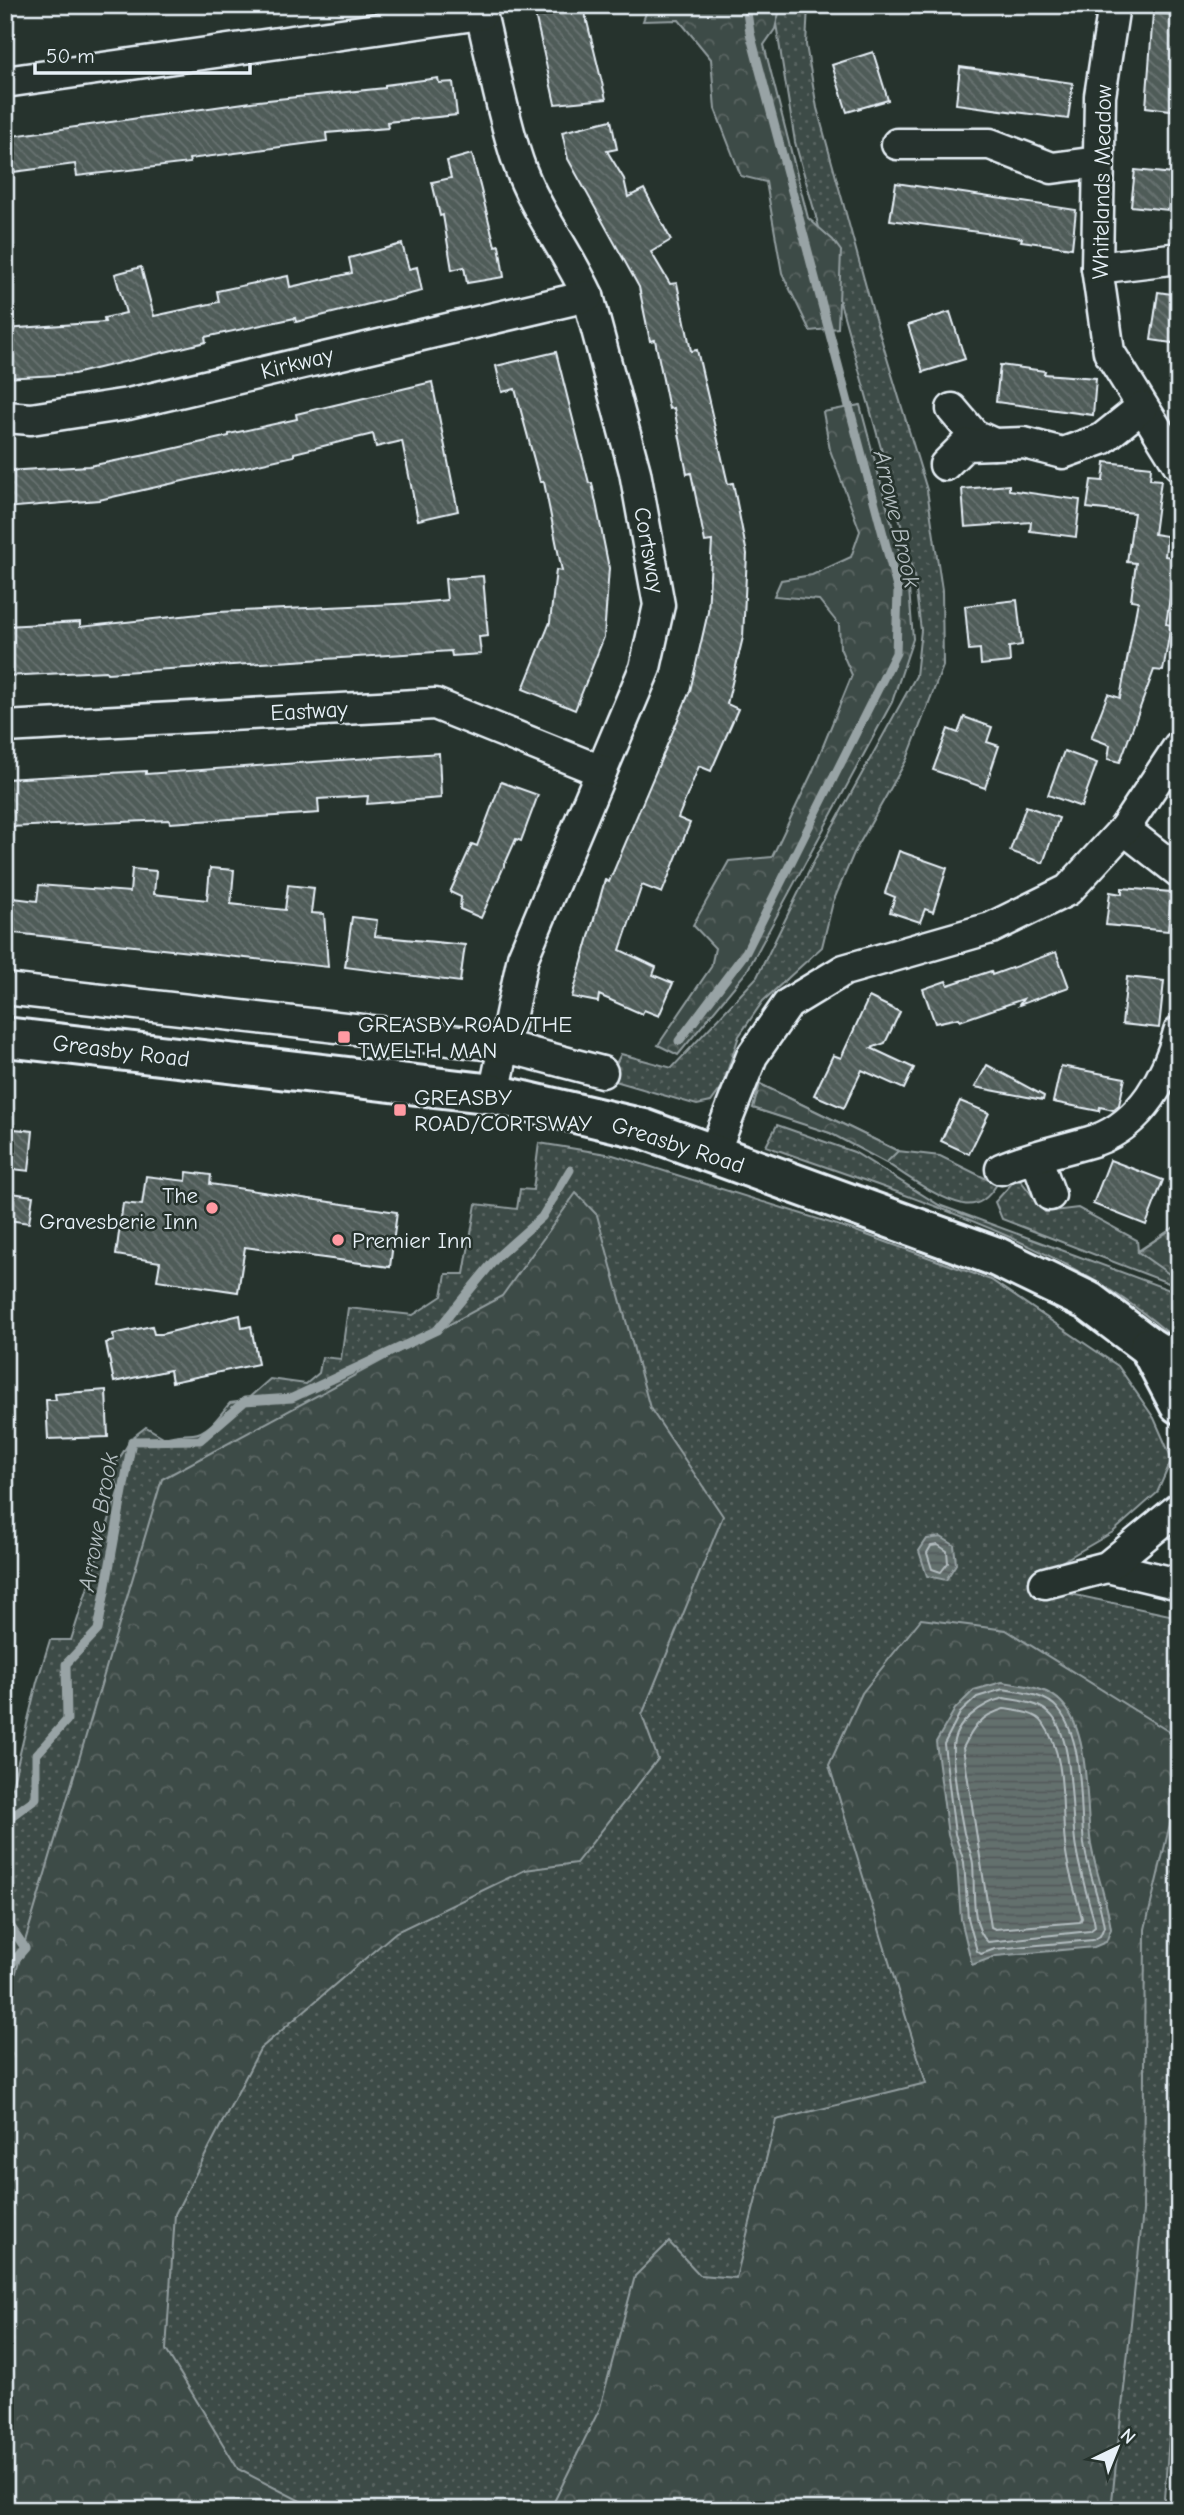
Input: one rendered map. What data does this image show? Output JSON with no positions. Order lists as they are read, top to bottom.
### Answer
{
  "streets": {
    "main road": ["Greasby Road"],
    "street": [
      "Whitelands Meadow",
      "Kirkway",
      "Cortsway",
      "Eastway"
    ]
  },
  "crossings": [
    ["Kirkway", "Cortsway"],
    ["Cortsway", "Eastway"],
    ["Cortsway", "Greasby Road"]
  ],
  "water": ["Arrowe Brook"],
  "places": {
    "transit": ["GREASBY ROAD/THE TWELTH MAN", "GREASBY ROAD/CORTSWAY"],
    "other": ["The Gravesberie Inn", "Premier Inn"]
  },
  "scale_bar": "50 m",
  "north": "top right"
}
